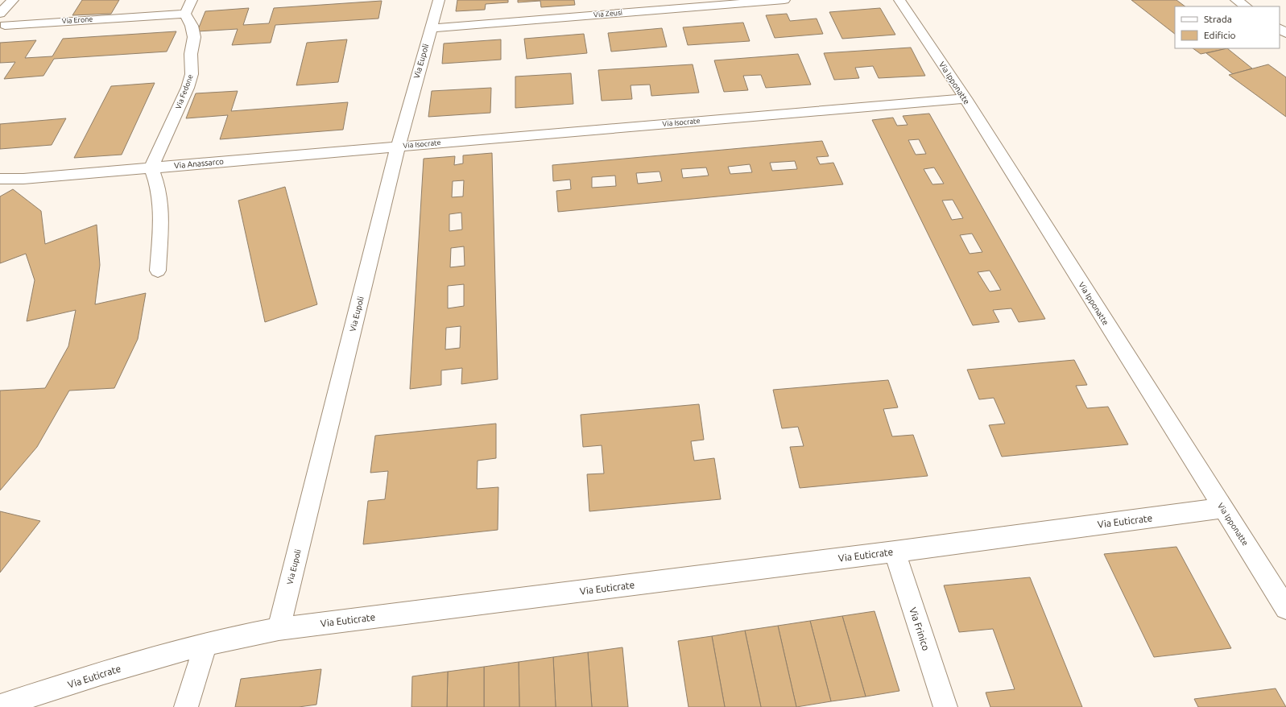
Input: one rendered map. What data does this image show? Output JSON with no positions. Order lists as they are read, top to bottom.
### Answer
{
  "streets": {
    "street": [
      "Via Zeusi",
      "Via Erone",
      "Via Eupoli",
      "Via Ipponatte",
      "Via Fedone",
      "Via Isocrate",
      "Via Anassarco",
      "Via Euticrate",
      "Via Frinico"
    ]
  },
  "crossings": [
    ["Via Zeusi", "Via Eupoli"],
    ["Via Erone", "Via Fedone"],
    ["Via Eupoli", "Via Isocrate"],
    ["Via Eupoli", "Via Anassarco"],
    ["Via Eupoli", "Via Euticrate"],
    ["Via Ipponatte", "Via Isocrate"],
    ["Via Ipponatte", "Via Euticrate"],
    ["Via Fedone", "Via Anassarco"],
    ["Via Isocrate", "Via Anassarco"],
    ["Via Euticrate", "Via Frinico"]
  ],
  "legend": ["Strada", "Edificio"]
}
